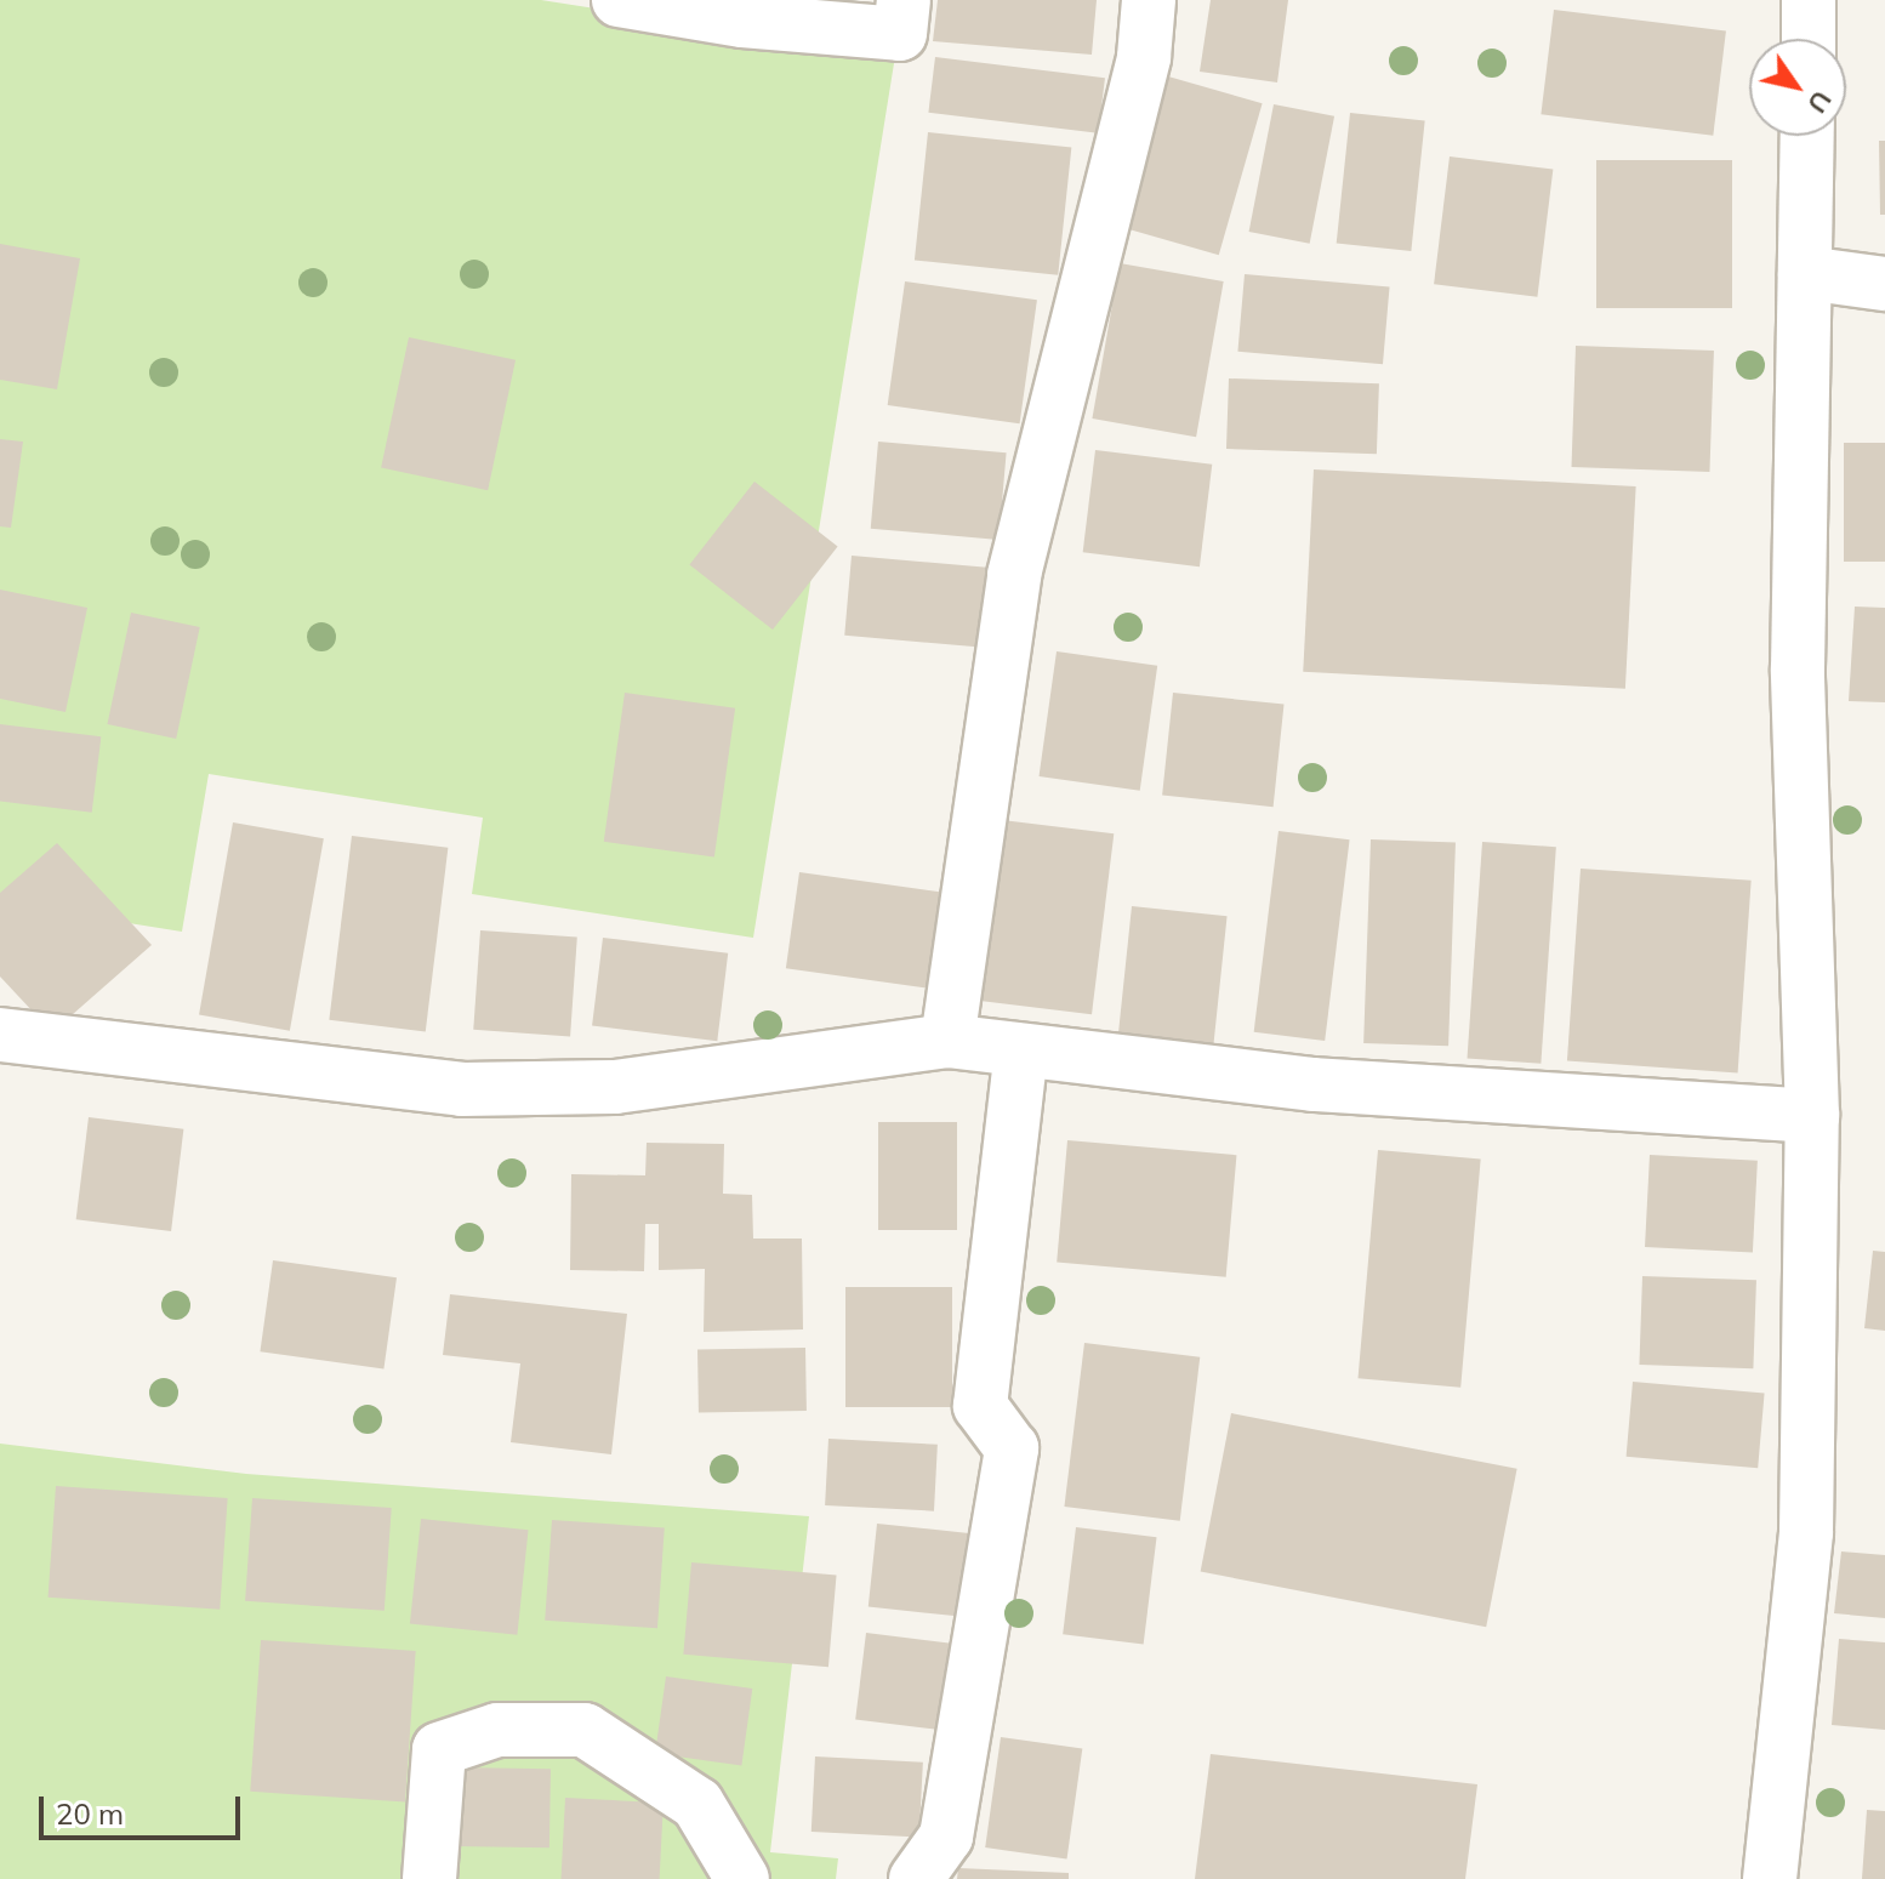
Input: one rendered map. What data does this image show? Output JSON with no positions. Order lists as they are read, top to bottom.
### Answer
{
  "scale_bar": "20 m",
  "north": "bottom right"
}
